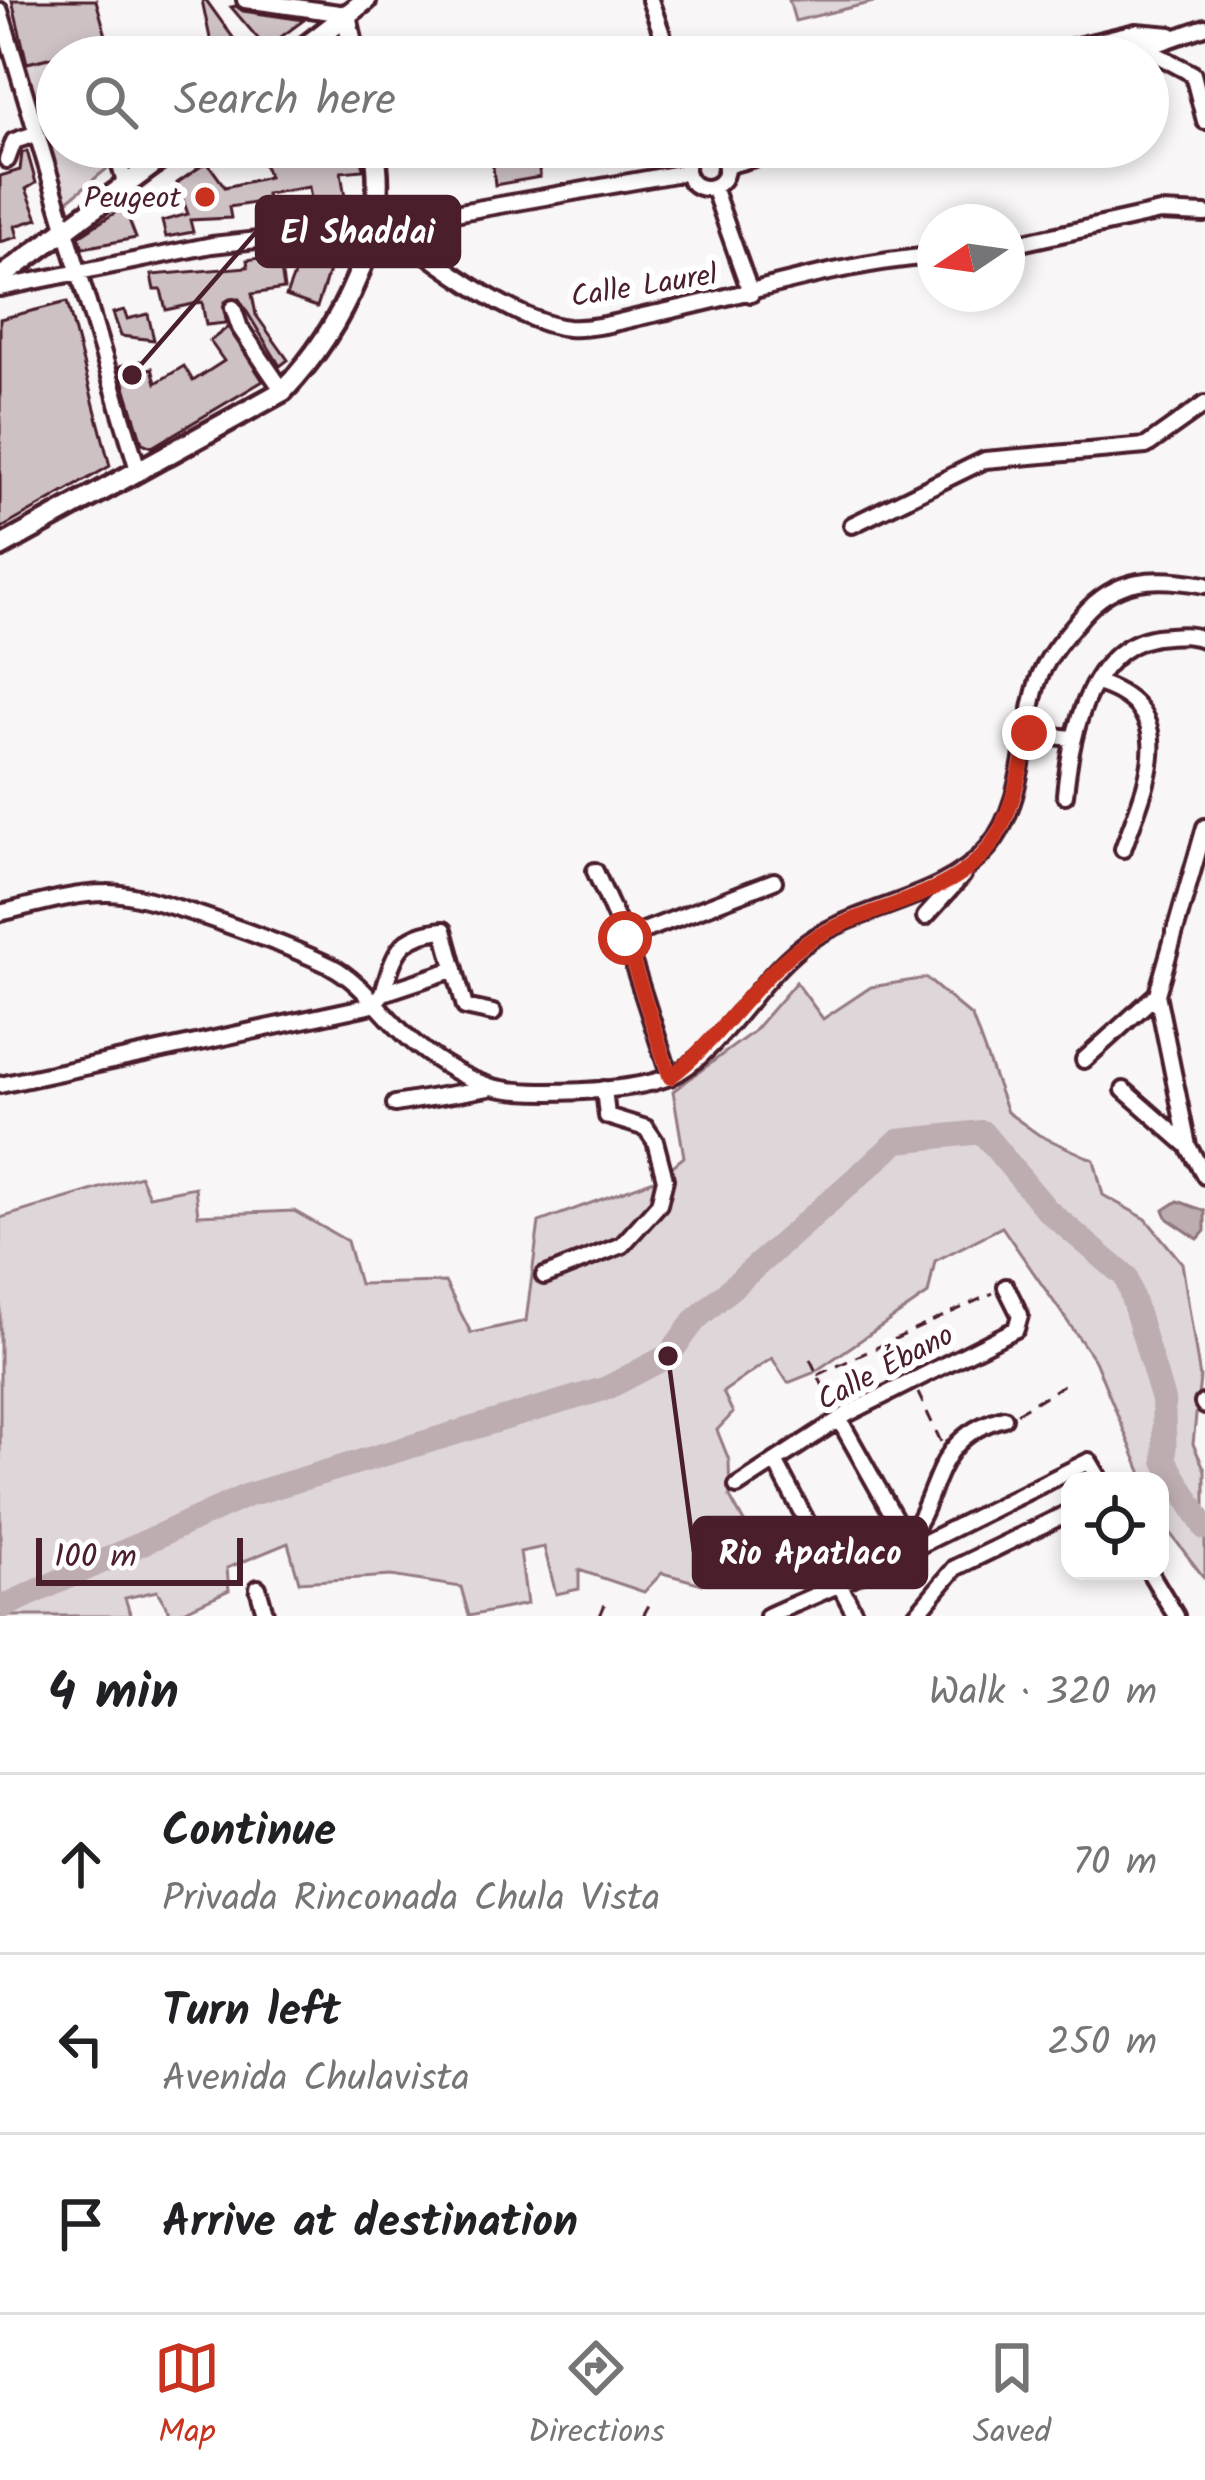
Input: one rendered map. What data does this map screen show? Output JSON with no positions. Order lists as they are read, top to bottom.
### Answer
{
  "streets": {
    "street": ["Calle Laurel", "Calle Ébano"]
  },
  "places": ["Peugeot", "El Shaddai", "Rio Apatlaco"],
  "scale_bar": "100 m",
  "north": "left",
  "page": {
    "search": "Search here",
    "scale": "100 m",
    "heading": ["4 min", "Walk · 320 m"],
    "list": [
      ["Continue", "Privada Rinconada Chula Vista", "70 m"],
      ["Turn left", "Avenida Chulavista", "250 m"],
      "Arrive at destination"
    ],
    "nav": ["Map", "Directions", "Saved"]
  }
}
